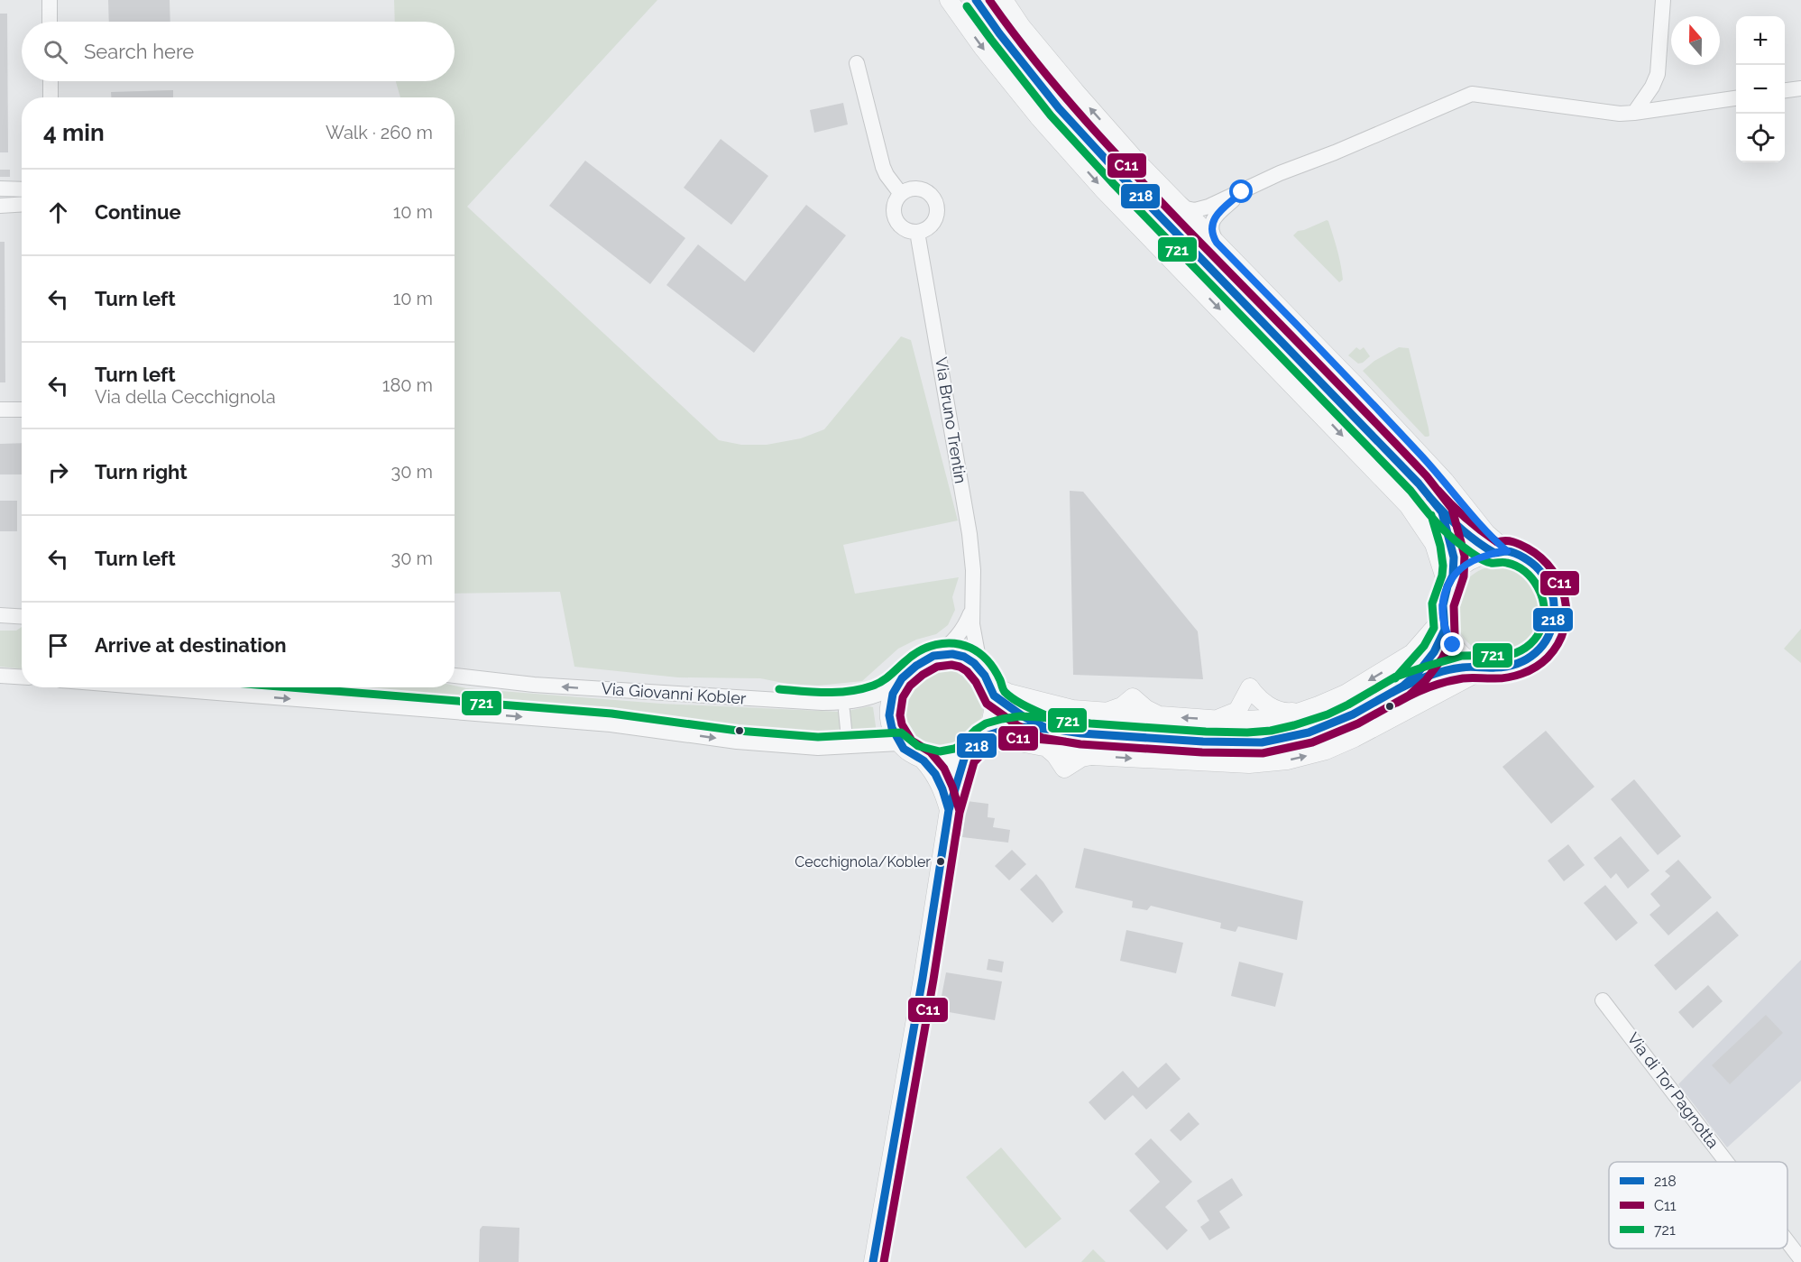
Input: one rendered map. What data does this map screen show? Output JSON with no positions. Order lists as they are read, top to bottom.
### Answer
{
  "streets": {
    "street": ["Via Bruno Trentin", "Via Giovanni Kobler", "Via di Tor Pagnotta"]
  },
  "crossings": [
    ["Via Bruno Trentin", "Via Giovanni Kobler"]
  ],
  "places": ["Cecchignola/Kobler"],
  "lines": ["transit line 218", "transit line C11", "transit line 721"],
  "legend": ["218", "C11", "721"],
  "north": "top",
  "page": {
    "map_buttons": ["+", "−"],
    "search": "Search here",
    "heading": ["4 min", "Walk · 260 m"],
    "list": [
      ["Continue", "10 m"],
      ["Turn left", "10 m"],
      ["Turn left", "Via della Cecchignola", "180 m"],
      ["Turn right", "30 m"],
      ["Turn left", "30 m"],
      "Arrive at destination"
    ]
  }
}
